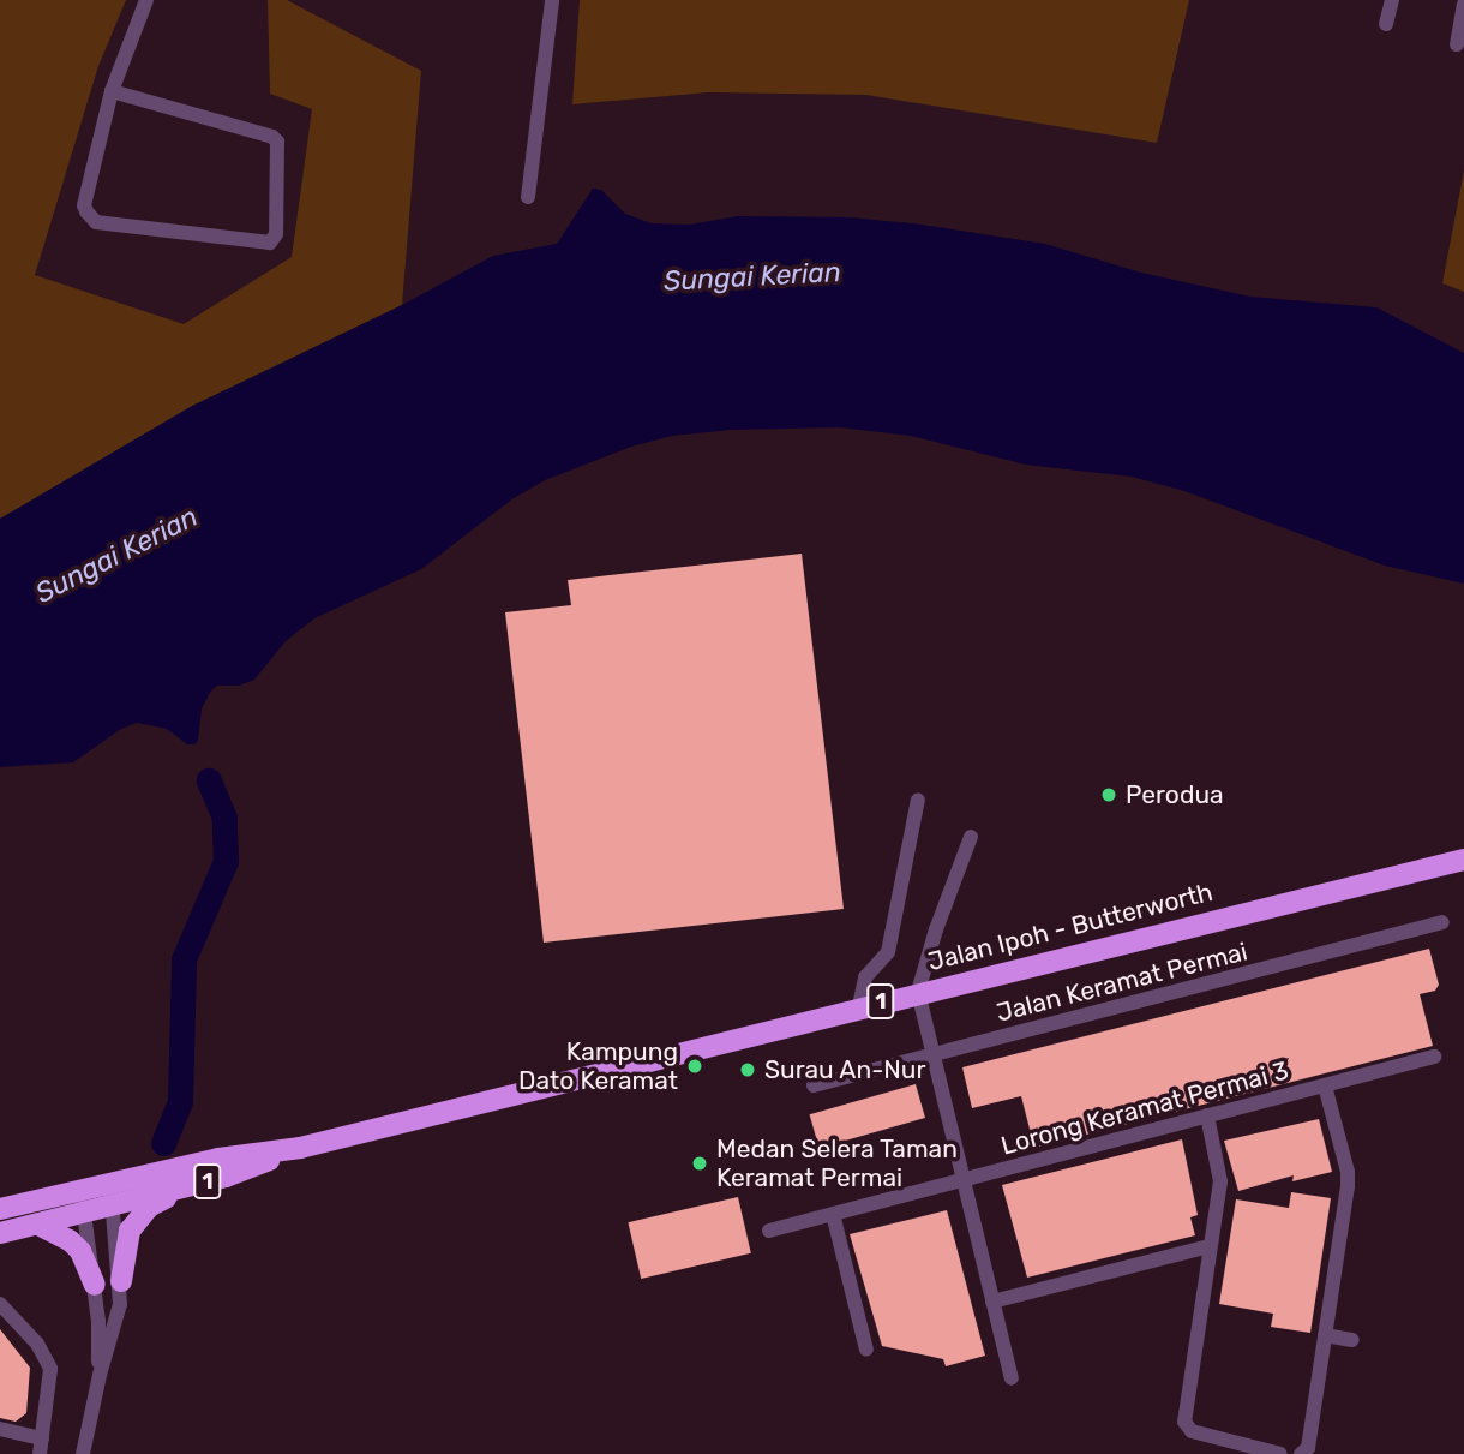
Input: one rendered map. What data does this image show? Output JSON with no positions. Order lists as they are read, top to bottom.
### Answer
{
  "streets": {
    "highway": ["Jalan Ipoh - Butterworth", "1"],
    "street": ["Jalan Keramat Permai", "Lorong Keramat Permai 3"]
  },
  "water": ["Sungai Kerian"],
  "places": [
    "Perodua",
    "Kampung Dato Keramat",
    "Surau An-Nur",
    "Medan Selera Taman Keramat Permai"
  ]
}
